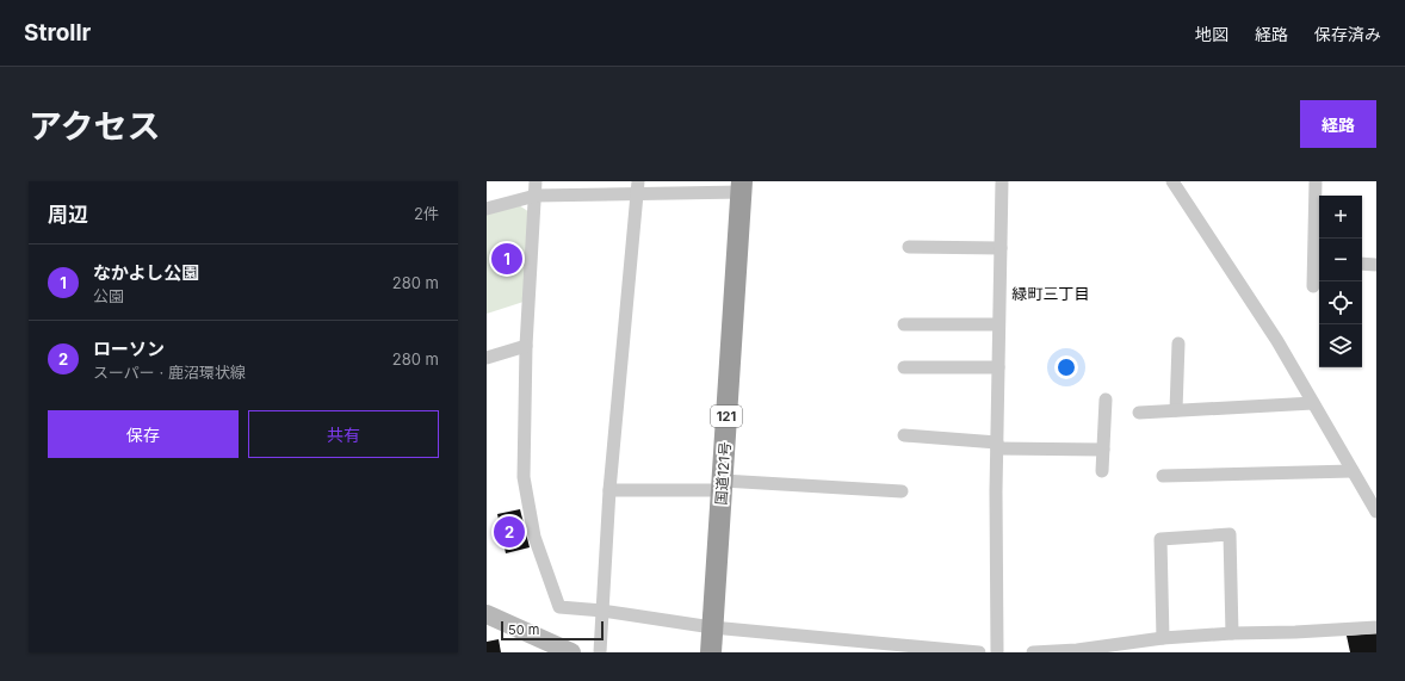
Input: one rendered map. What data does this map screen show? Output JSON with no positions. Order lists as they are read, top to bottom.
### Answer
{
  "streets": {
    "highway": ["121", "国道121号"]
  },
  "districts": ["緑町三丁目"],
  "scale_bar": "50 m",
  "page": {
    "header": "Strollr",
    "nav": ["地図", "経路", "保存済み"],
    "title": "アクセス",
    "buttons": [
      "経路",
      ["保存", "共有"]
    ],
    "heading": ["周辺", "2件"],
    "map_buttons": ["+", "−"],
    "pins": ["1", "2"],
    "list": [
      {
        "mark": "1",
        "name": "なかよし公園",
        "note": "公園",
        "value": "280 m"
      },
      {
        "mark": "2",
        "name": "ローソン",
        "note": "スーパー · 鹿沼環状線",
        "value": "280 m"
      }
    ],
    "scale": "50 m"
  }
}
